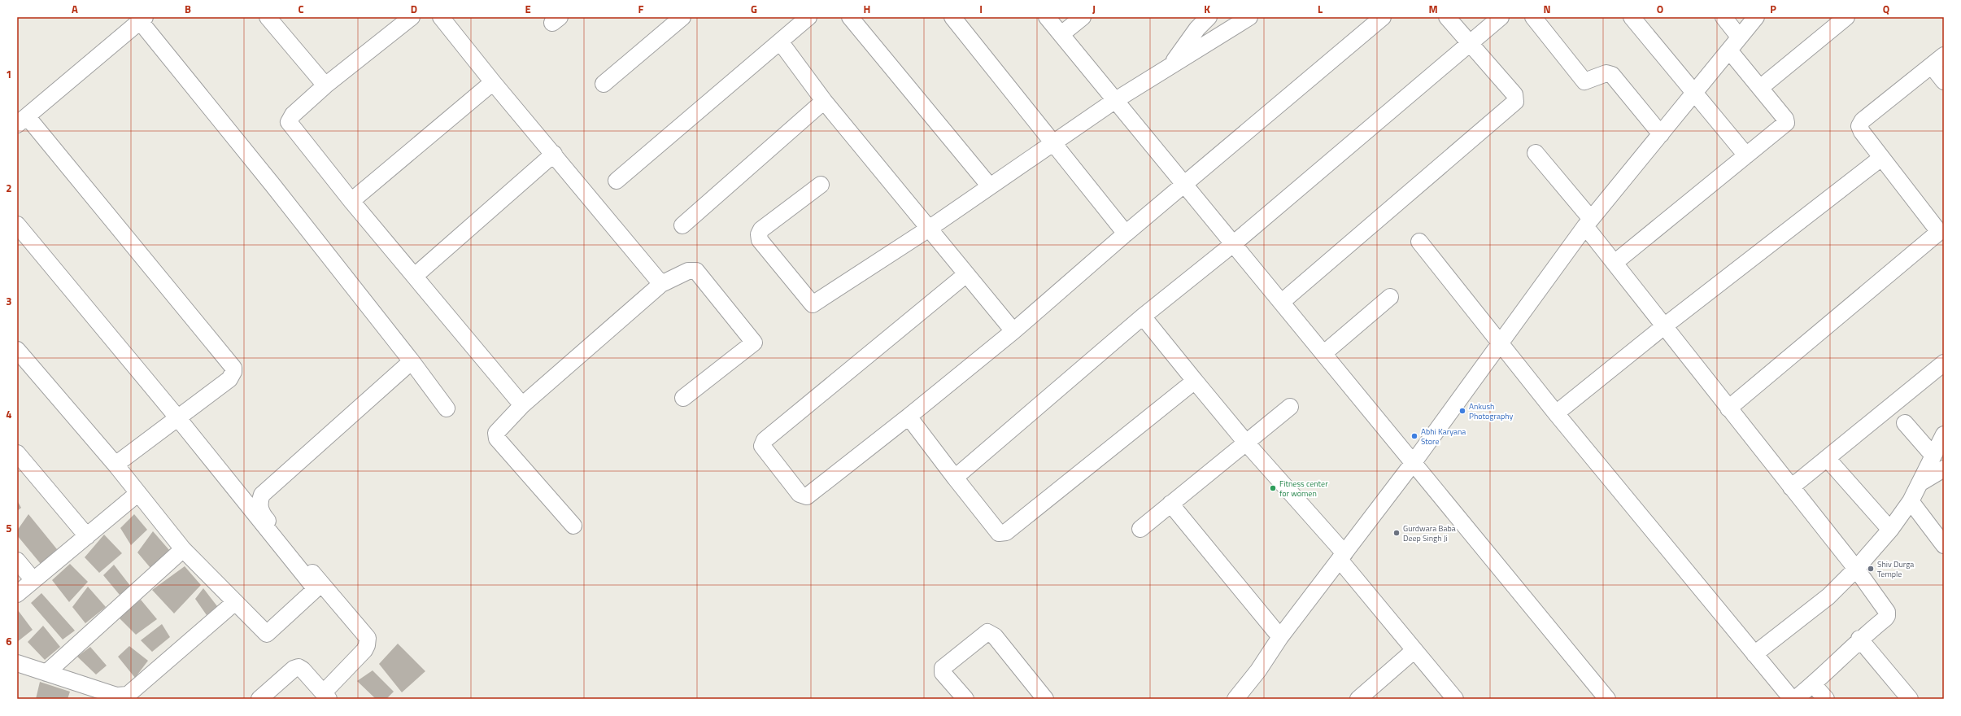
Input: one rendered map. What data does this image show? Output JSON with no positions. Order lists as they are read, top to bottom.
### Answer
{
  "places": [
    "Ankush Photography",
    "Abhi Karyana Store",
    "Fitness center for women",
    "Gurdwara Baba Deep Singh Ji",
    "Shiv Durga Temple"
  ],
  "grid": {
    "columns": [
      "A",
      "B",
      "C",
      "D",
      "E",
      "F",
      "G",
      "H",
      "I",
      "J",
      "K",
      "L",
      "M",
      "N",
      "O",
      "P",
      "Q"
    ],
    "rows": [
      "1",
      "2",
      "3",
      "4",
      "5",
      "6"
    ]
  }
}
